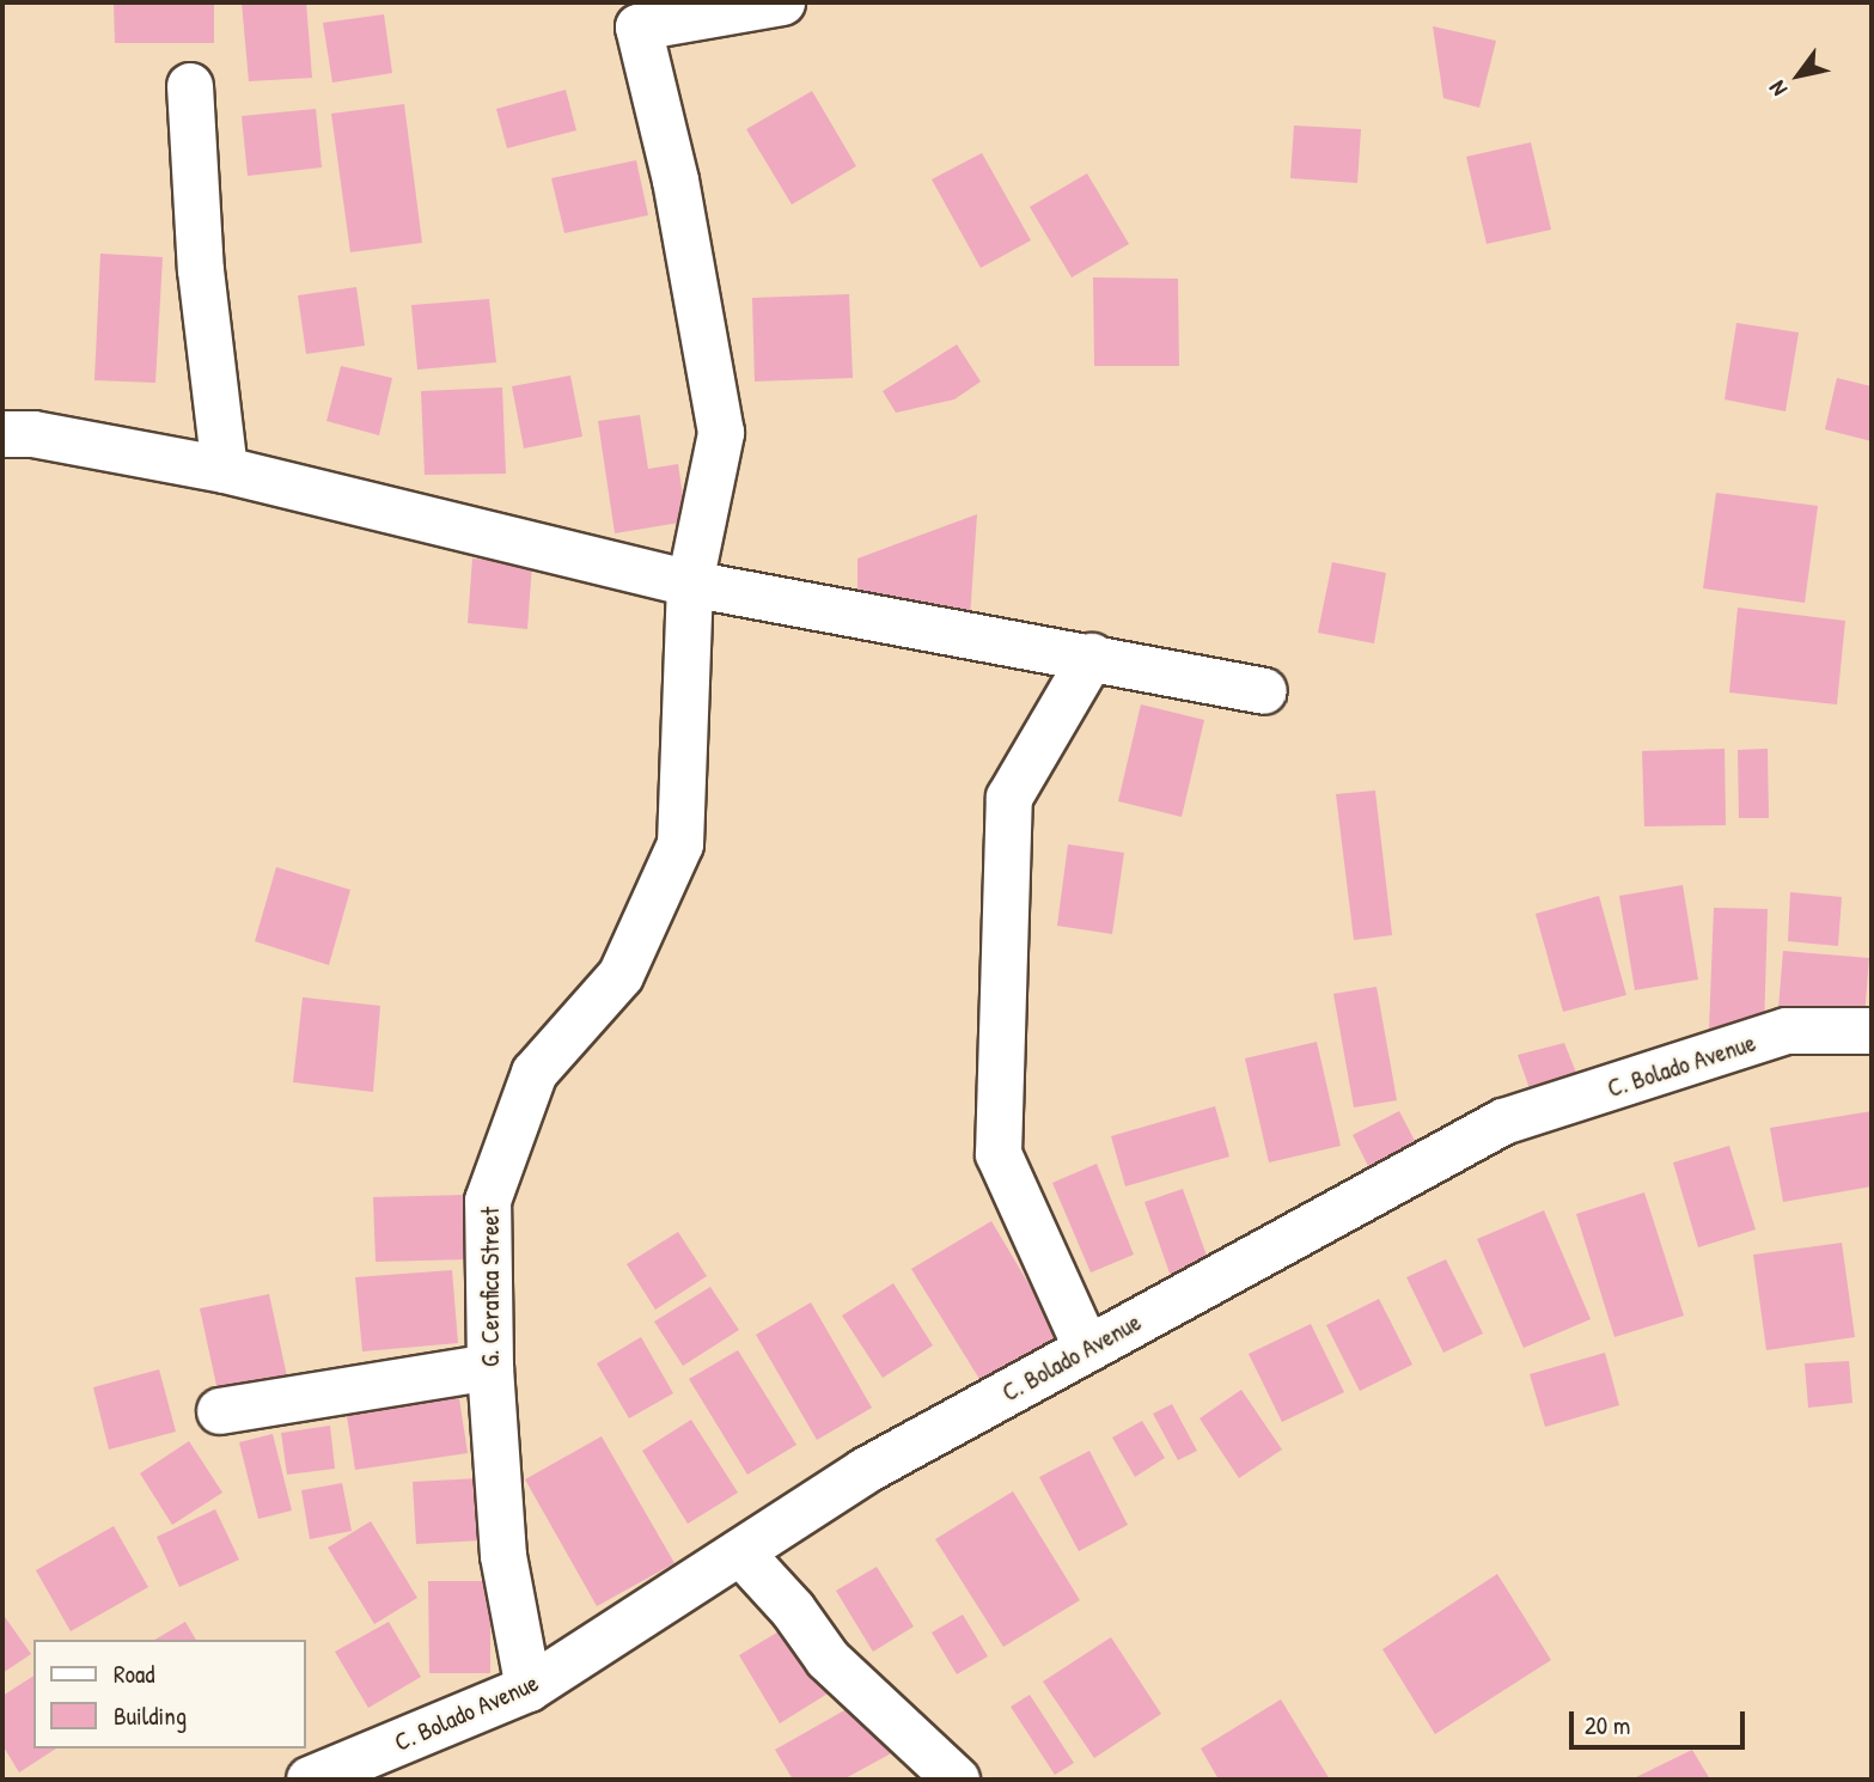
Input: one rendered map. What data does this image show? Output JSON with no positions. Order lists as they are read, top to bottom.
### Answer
{
  "streets": {
    "street": ["C. Bolado Avenue", "G. Cerafica Street"]
  },
  "crossings": [
    ["C. Bolado Avenue", "G. Cerafica Street"]
  ],
  "legend": ["Road", "Building"],
  "scale_bar": "20 m",
  "north": "bottom left"
}
